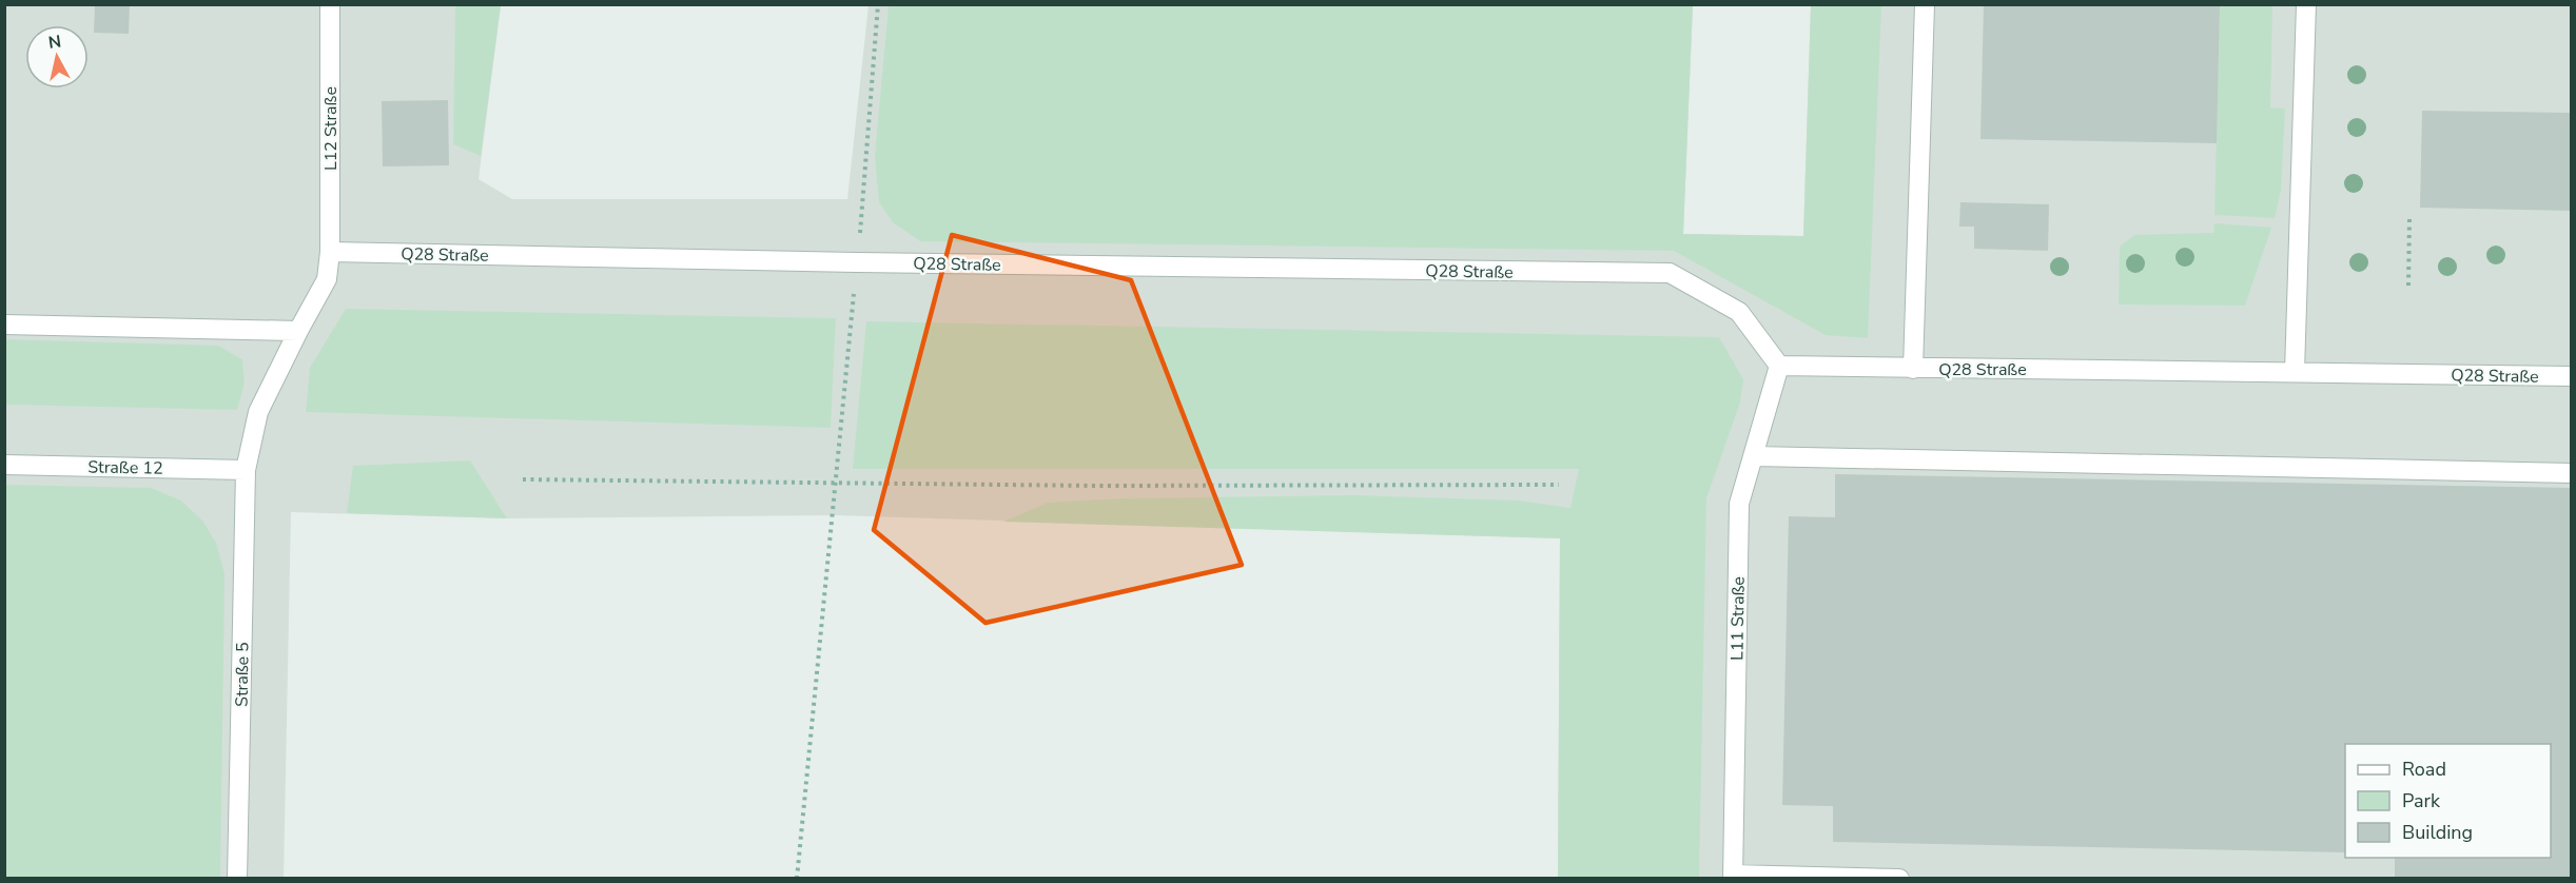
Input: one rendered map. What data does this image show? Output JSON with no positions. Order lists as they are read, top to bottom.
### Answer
{
  "streets": {
    "street": [
      "L12 Straße",
      "Q28 Straße",
      "Straße 12",
      "L11 Straße",
      "Straße 5"
    ]
  },
  "crossings": [
    ["L12 Straße", "Q28 Straße"],
    ["L12 Straße", "Straße 5"],
    ["Q28 Straße", "L11 Straße"],
    ["Straße 12", "Straße 5"]
  ],
  "legend": ["Road", "Park", "Building"],
  "north": "top"
}
